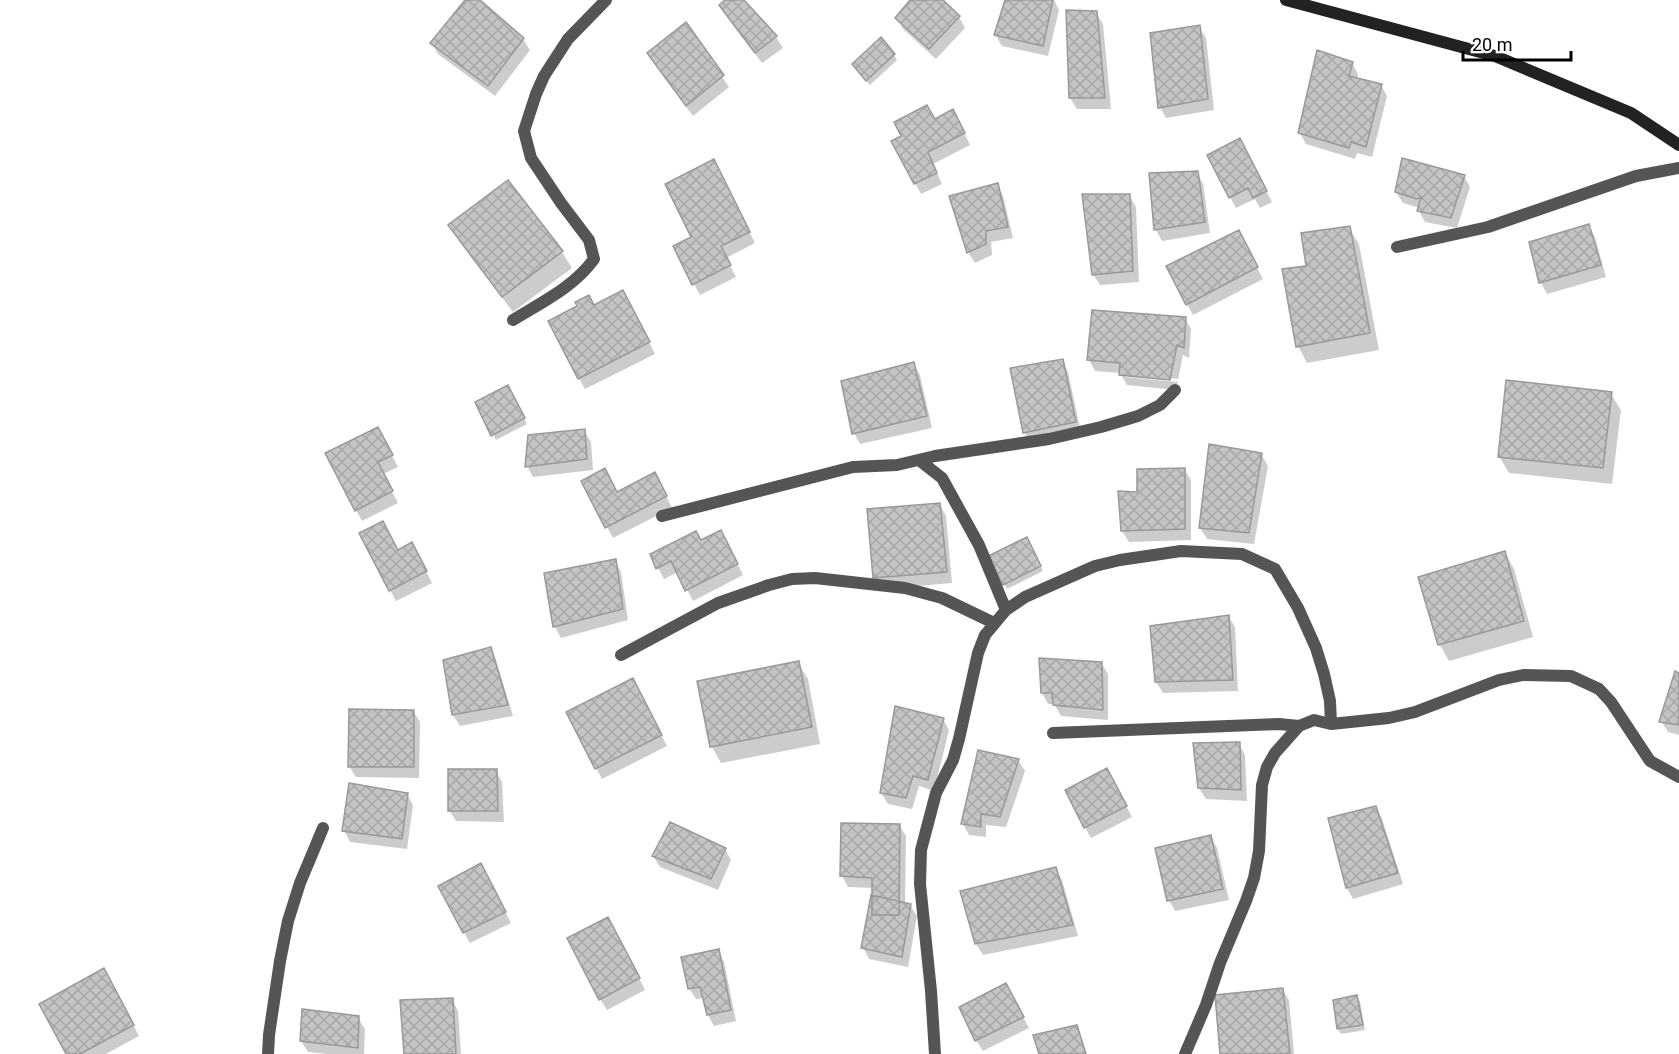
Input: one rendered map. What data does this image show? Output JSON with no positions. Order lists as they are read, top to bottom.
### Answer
{
  "scale_bar": "20 m"
}
